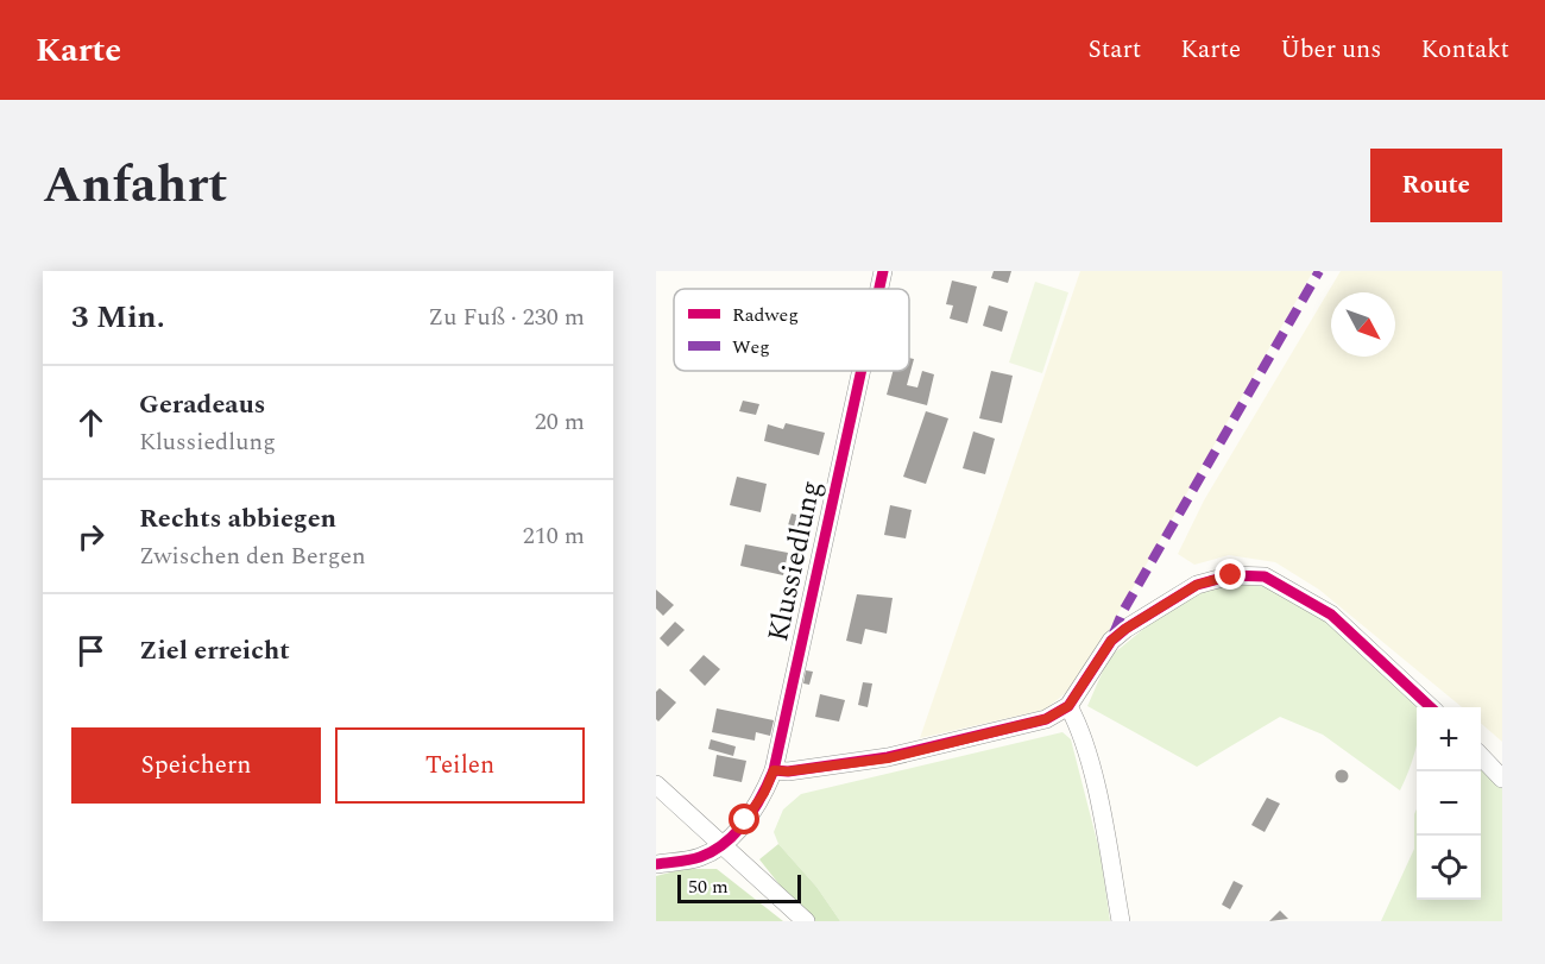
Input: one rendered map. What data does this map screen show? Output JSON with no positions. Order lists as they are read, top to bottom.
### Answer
{
  "streets": {
    "street": ["Klussiedlung"]
  },
  "legend": ["Radweg", "Weg"],
  "scale_bar": "50 m",
  "north": "bottom right",
  "page": {
    "header": "Karte",
    "nav": [
      "Start",
      "Karte",
      "Über uns",
      "Kontakt"
    ],
    "title": "Anfahrt",
    "buttons": [
      "Route",
      ["Speichern", "Teilen"]
    ],
    "heading": ["3 Min.", "Zu Fuß · 230 m"],
    "list": [
      ["Geradeaus", "Klussiedlung", "20 m"],
      ["Rechts abbiegen", "Zwischen den Bergen", "210 m"],
      "Ziel erreicht"
    ],
    "map_buttons": ["+", "−"],
    "scale": "50 m"
  }
}
